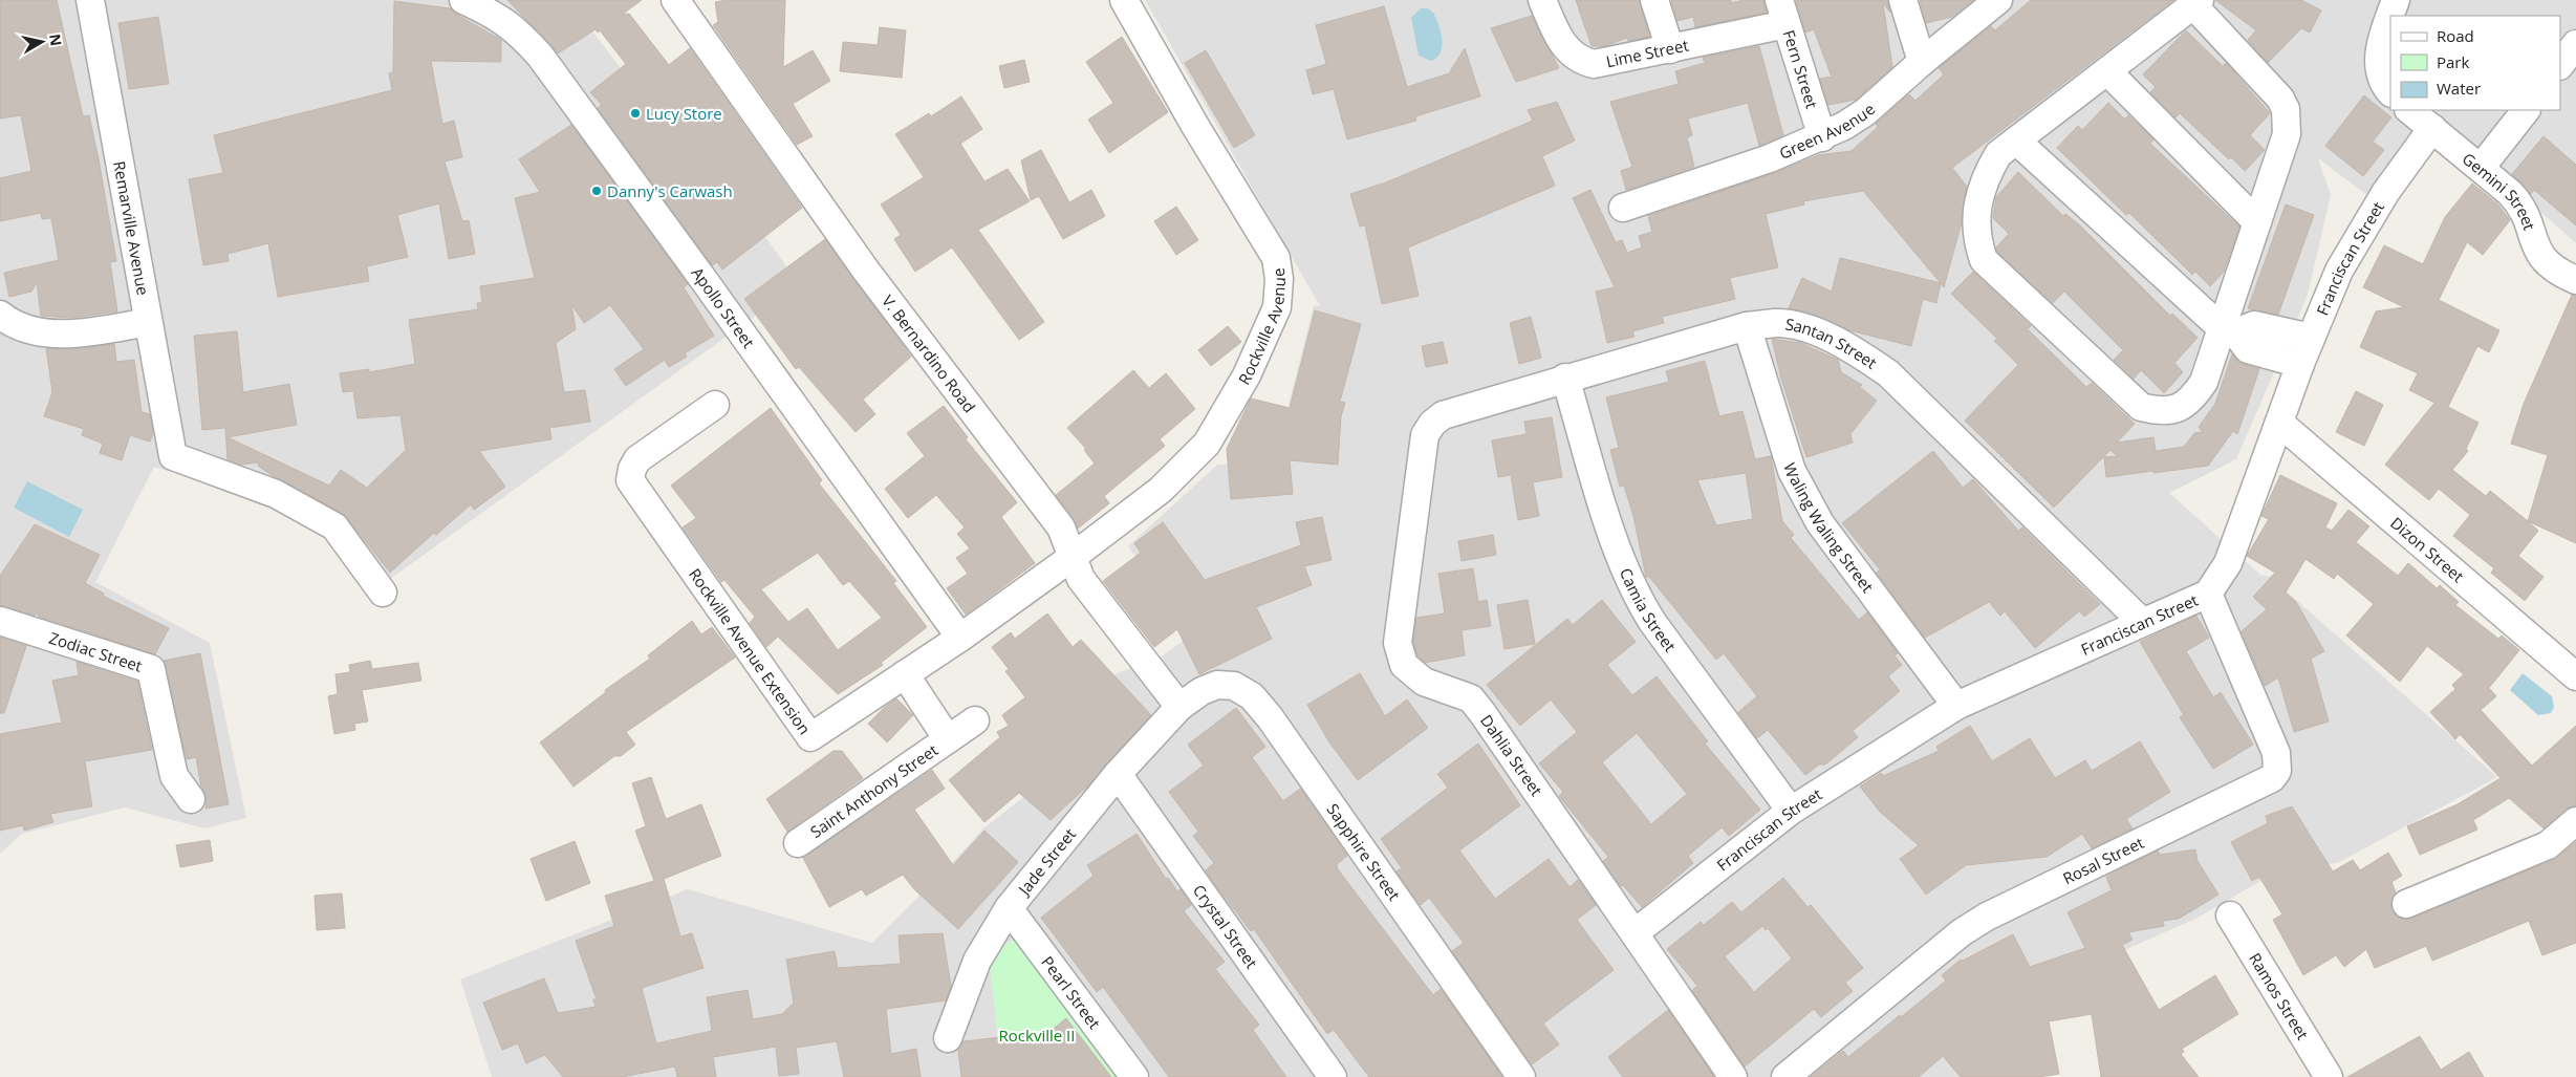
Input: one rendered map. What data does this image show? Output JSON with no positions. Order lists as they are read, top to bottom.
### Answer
{
  "streets": {
    "street": [
      "Lime Street",
      "Fern Street",
      "Green Avenue",
      "Gemini Street",
      "Remarville Avenue",
      "Franciscan Street",
      "Apollo Street",
      "Rockville Avenue",
      "Santan Street",
      "V. Bernardino Road",
      "Waling Waling Street",
      "Dizon Street",
      "Camia Street",
      "Rockville Avenue Extension",
      "Zodiac Street",
      "Dahlia Street",
      "Saint Anthony Street",
      "Sapphire Street",
      "Rosal Street",
      "Jade Street",
      "Crystal Street",
      "Pearl Street",
      "Ramos Street"
    ]
  },
  "crossings": [
    ["Lime Street", "Fern Street"],
    ["Fern Street", "Green Avenue"],
    ["Gemini Street", "Franciscan Street"],
    ["Franciscan Street", "Santan Street"],
    ["Franciscan Street", "Waling Waling Street"],
    ["Franciscan Street", "Dizon Street"],
    ["Franciscan Street", "Camia Street"],
    ["Franciscan Street", "Dahlia Street"],
    ["Franciscan Street", "Rosal Street"],
    ["Apollo Street", "Rockville Avenue Extension"],
    ["Rockville Avenue", "V. Bernardino Road"],
    ["Rockville Avenue", "Rockville Avenue Extension"],
    ["Santan Street", "Waling Waling Street"],
    ["Santan Street", "Camia Street"],
    ["Santan Street", "Dahlia Street"],
    ["V. Bernardino Road", "Rockville Avenue Extension"],
    ["V. Bernardino Road", "Sapphire Street"],
    ["V. Bernardino Road", "Jade Street"],
    ["Rockville Avenue Extension", "Saint Anthony Street"],
    ["Sapphire Street", "Jade Street"],
    ["Jade Street", "Crystal Street"],
    ["Jade Street", "Pearl Street"]
  ],
  "parks": ["Rockville II"],
  "places": ["Lucy Store", "Danny's Carwash"],
  "legend": ["Road", "Park", "Water"],
  "north": "right"
}
